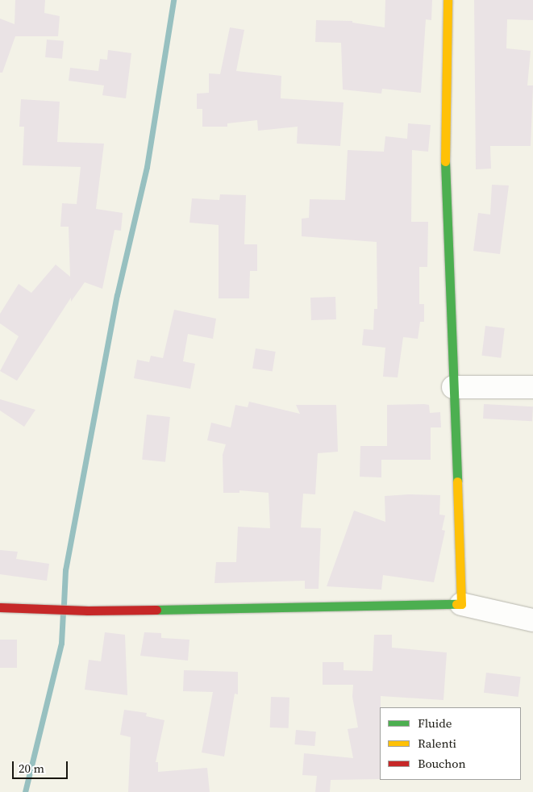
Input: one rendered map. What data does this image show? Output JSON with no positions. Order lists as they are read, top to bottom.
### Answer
{
  "legend": ["Fluide", "Ralenti", "Bouchon"],
  "scale_bar": "20 m"
}
